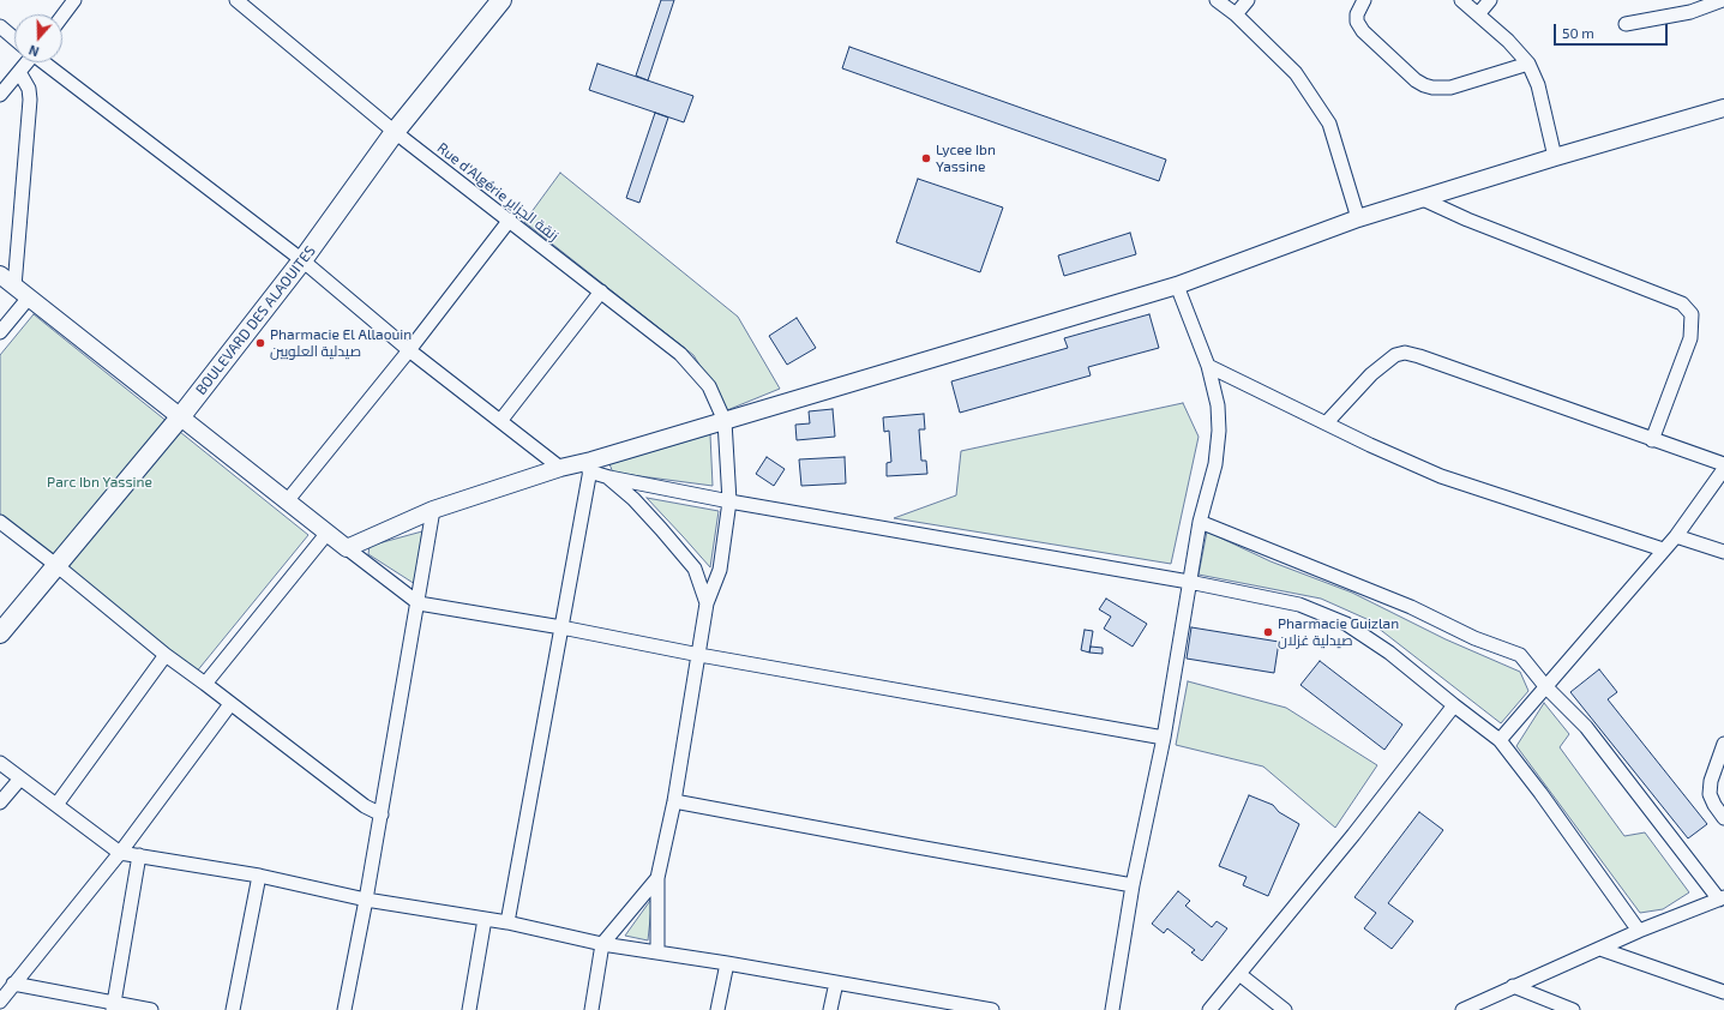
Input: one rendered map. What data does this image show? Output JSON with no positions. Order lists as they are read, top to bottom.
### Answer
{
  "streets": {
    "main road": ["BOULEVARD DES ALAOUITES"],
    "street": ["Rue d'Algérie زنقة الجزاير"]
  },
  "crossings": [
    ["Rue d'Algérie زنقة الجزاير", "BOULEVARD DES ALAOUITES"]
  ],
  "parks": ["Parc Ibn Yassine"],
  "places": ["Lycee Ibn Yassine", "Pharmacie El Allaouin صيدلية العلويين", "Pharmacie Guizlan صيدلية غزلان"],
  "scale_bar": "50 m",
  "north": "bottom"
}
